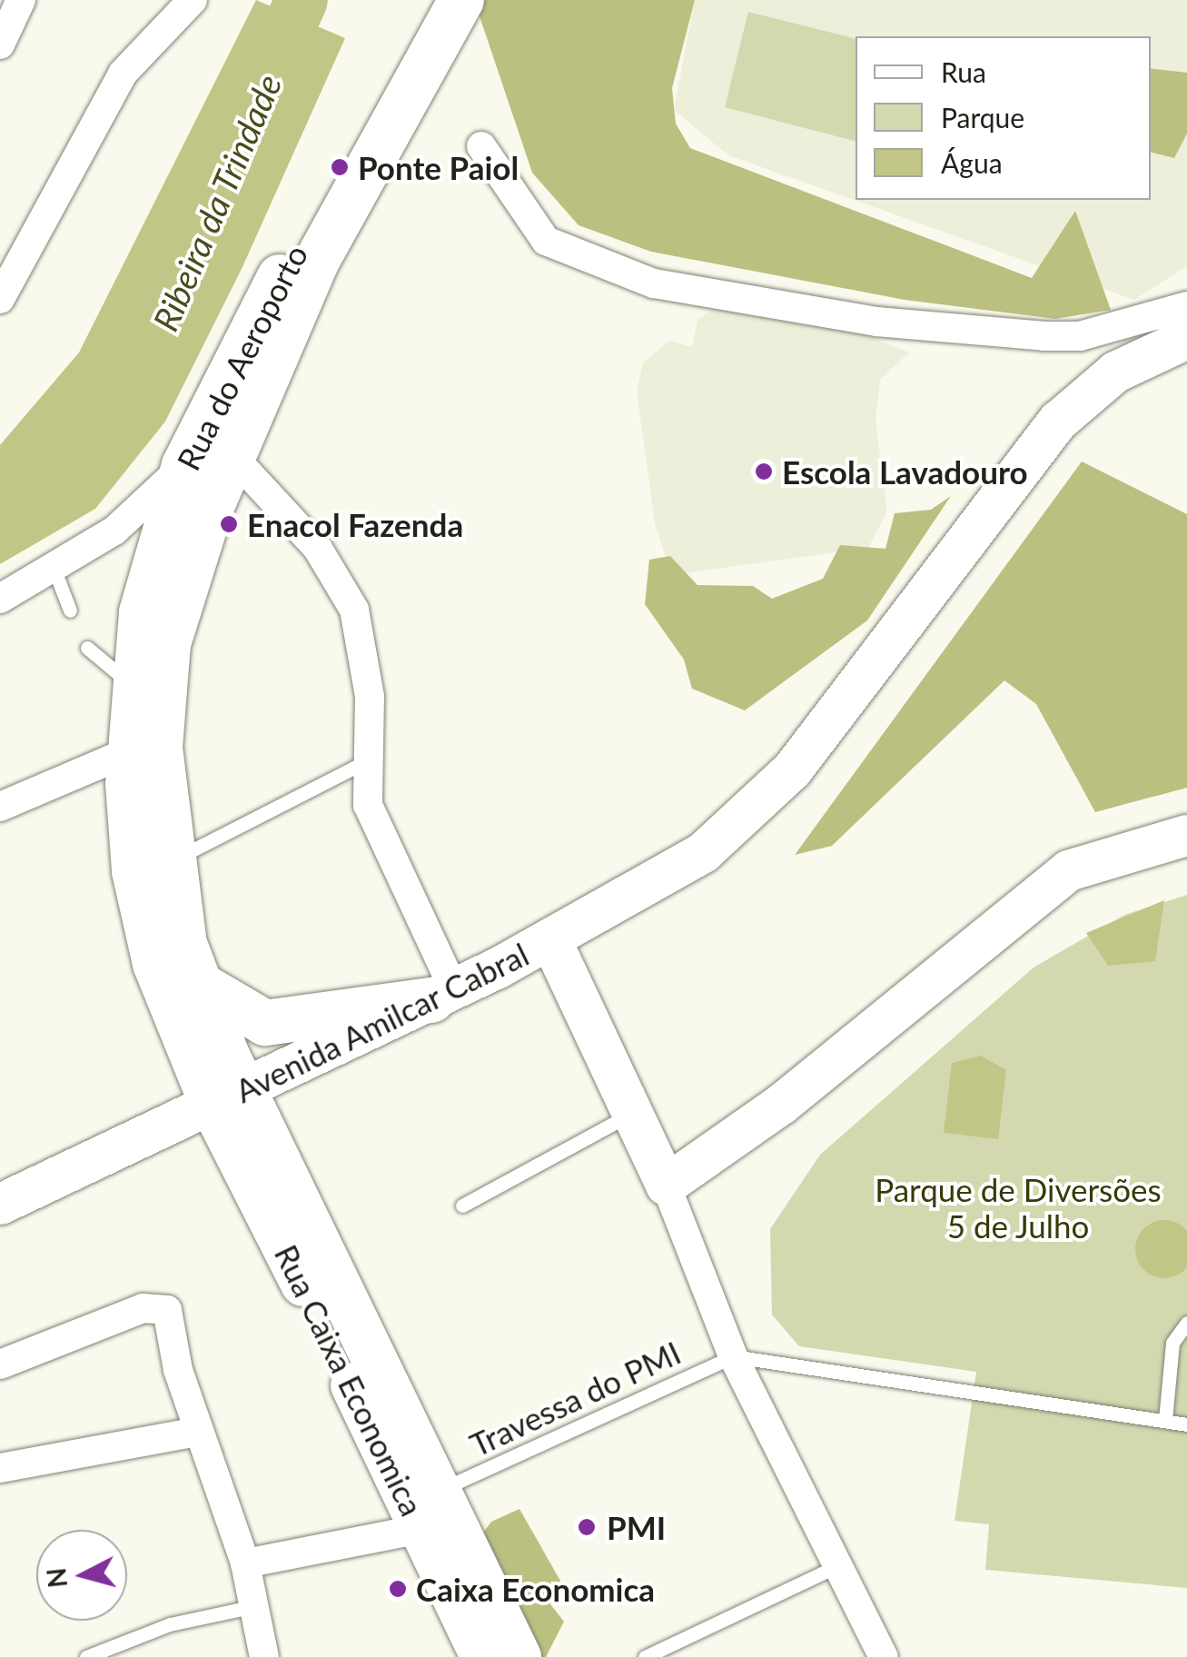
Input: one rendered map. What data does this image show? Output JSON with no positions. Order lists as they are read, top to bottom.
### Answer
{
  "streets": {
    "main road": ["Rua do Aeroporto", "Rua Caixa Economica"],
    "street": ["Avenida Amilcar Cabral"],
    "lane": ["Travessa do PMI"]
  },
  "crossings": [
    ["Rua do Aeroporto", "Avenida Amilcar Cabral"],
    ["Rua do Aeroporto", "Rua Caixa Economica"],
    ["Avenida Amilcar Cabral", "Rua Caixa Economica"],
    ["Rua Caixa Economica", "Travessa do PMI"]
  ],
  "water": ["Ribeira da Trindade"],
  "parks": ["Parque de Diversões 5 de Julho"],
  "places": [
    "Ponte Paiol",
    "Escola Lavadouro",
    "Enacol Fazenda",
    "PMI",
    "Caixa Economica"
  ],
  "legend": ["Rua", "Parque", "Água"],
  "north": "left"
}
